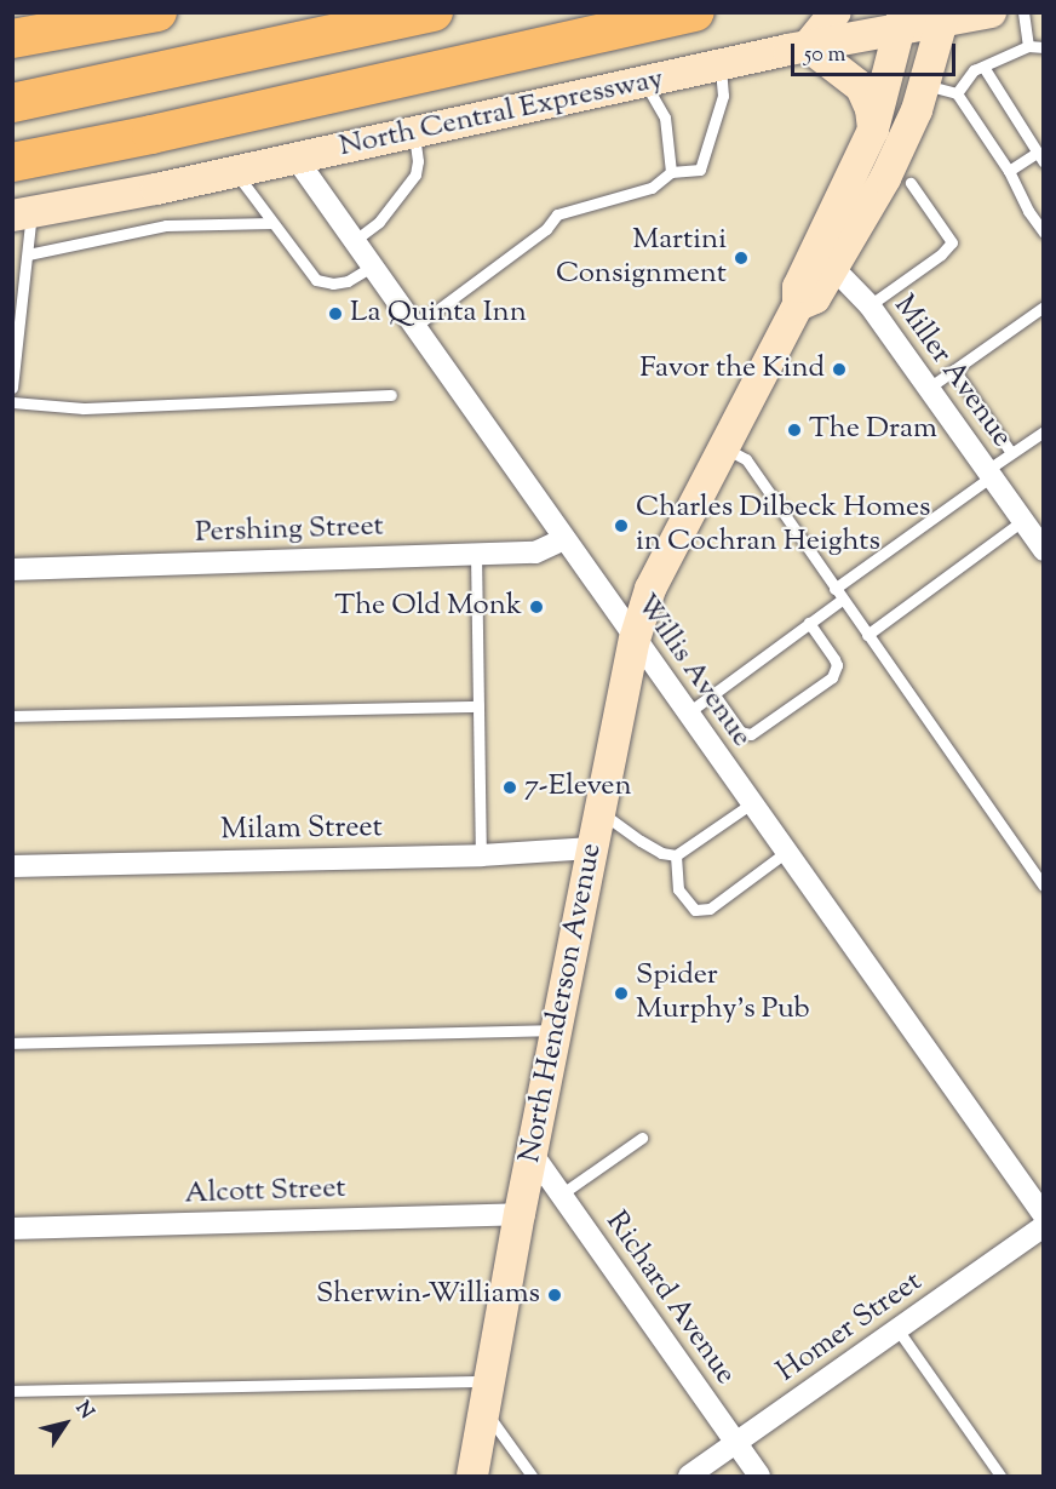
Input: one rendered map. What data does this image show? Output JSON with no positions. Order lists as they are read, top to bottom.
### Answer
{
  "streets": {
    "highway": ["North Central Expressway"],
    "street": [
      "Miller Avenue",
      "Pershing Street",
      "Willis Avenue",
      "Milam Street",
      "North Henderson Avenue",
      "Alcott Street",
      "Richard Avenue",
      "Homer Street"
    ]
  },
  "crossings": [
    ["North Central Expressway", "Willis Avenue"],
    ["North Central Expressway", "North Henderson Avenue"],
    ["Miller Avenue", "North Henderson Avenue"],
    ["Pershing Street", "Willis Avenue"],
    ["Willis Avenue", "North Henderson Avenue"],
    ["Milam Street", "North Henderson Avenue"],
    ["North Henderson Avenue", "Alcott Street"],
    ["North Henderson Avenue", "Richard Avenue"],
    ["Richard Avenue", "Homer Street"]
  ],
  "places": [
    "Martini Consignment",
    "La Quinta Inn",
    "Favor the Kind",
    "The Dram",
    "Charles Dilbeck Homes in Cochran Heights",
    "The Old Monk",
    "7-Eleven",
    "Spider Murphy's Pub",
    "Sherwin-Williams"
  ],
  "scale_bar": "50 m",
  "north": "top right"
}
